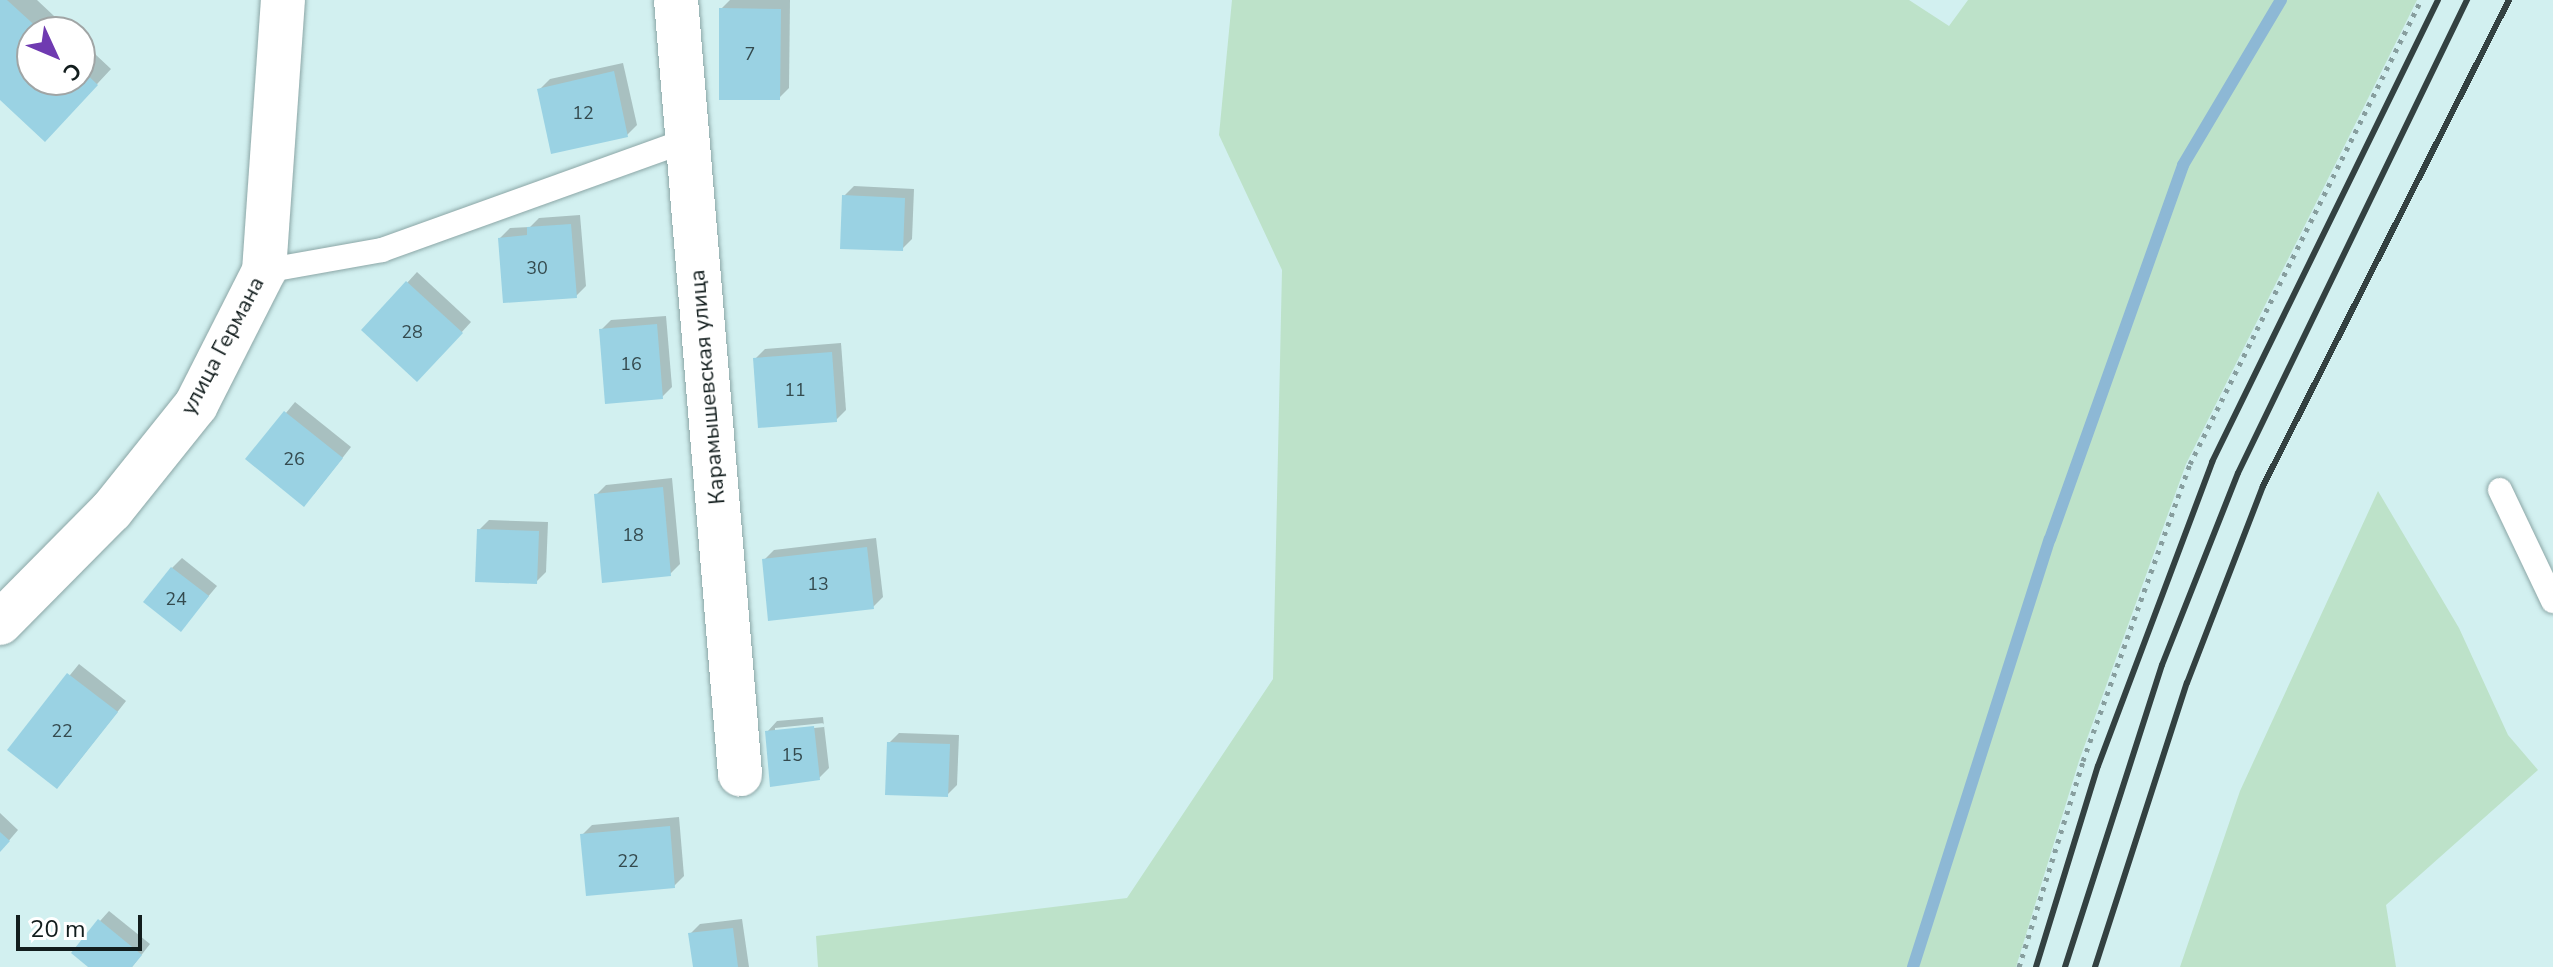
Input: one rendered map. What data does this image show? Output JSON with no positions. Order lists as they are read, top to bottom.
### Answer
{
  "streets": {
    "street": ["улица Германа", "Карамышевская улица"]
  },
  "house_numbers": [
    "7",
    "12",
    "30",
    "28",
    "16",
    "11",
    "26",
    "18",
    "13",
    "24",
    "22",
    "15",
    "22"
  ],
  "scale_bar": "20 m",
  "north": "bottom right"
}
